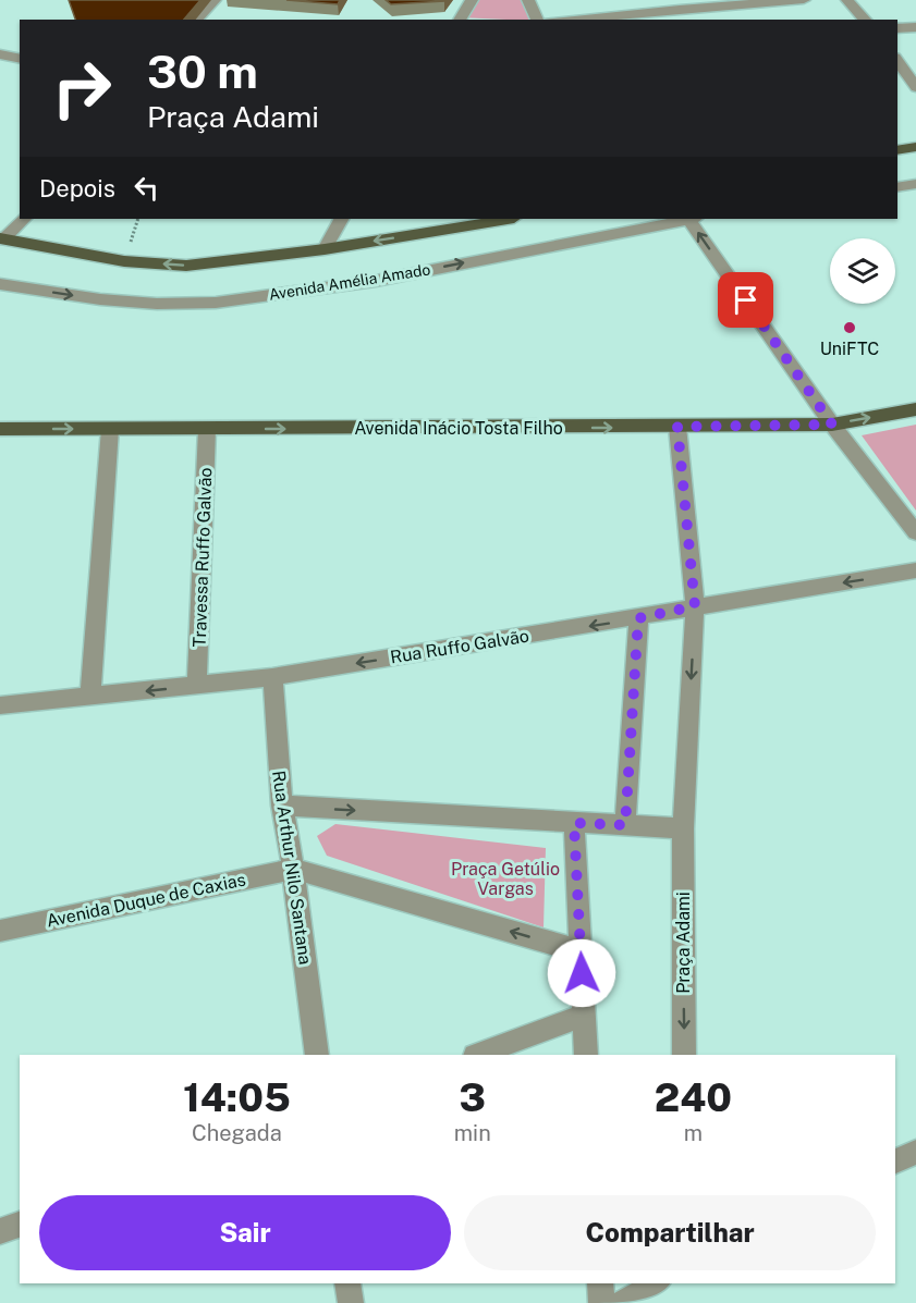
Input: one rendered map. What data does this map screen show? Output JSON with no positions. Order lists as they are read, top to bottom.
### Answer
{
  "streets": {
    "main road": ["Avenida Inácio Tosta Filho"],
    "street": [
      "Avenida Amélia Amado",
      "Travessa Ruffo Galvão",
      "Rua Ruffo Galvão",
      "Rua Arthur Nilo Santana",
      "Avenida Duque de Caxias",
      "Praça Adami"
    ]
  },
  "crossings": [
    ["Avenida Inácio Tosta Filho", "Travessa Ruffo Galvão"],
    ["Avenida Inácio Tosta Filho", "Praça Adami"],
    ["Travessa Ruffo Galvão", "Rua Ruffo Galvão"],
    ["Rua Ruffo Galvão", "Rua Arthur Nilo Santana"],
    ["Rua Ruffo Galvão", "Praça Adami"],
    ["Rua Arthur Nilo Santana", "Avenida Duque de Caxias"]
  ],
  "one_way": ["Avenida Amélia Amado", "Avenida Inácio Tosta Filho", "Rua Ruffo Galvão"],
  "parks": ["Praça Getúlio Vargas"],
  "places": ["UniFTC"],
  "page": {
    "turn": ["30 m", "Praça Adami"],
    "then": "Depois",
    "eta": [
      "14:05",
      "Chegada",
      "3",
      "min",
      "240",
      "m"
    ],
    "buttons": ["Sair", "Compartilhar"]
  }
}
